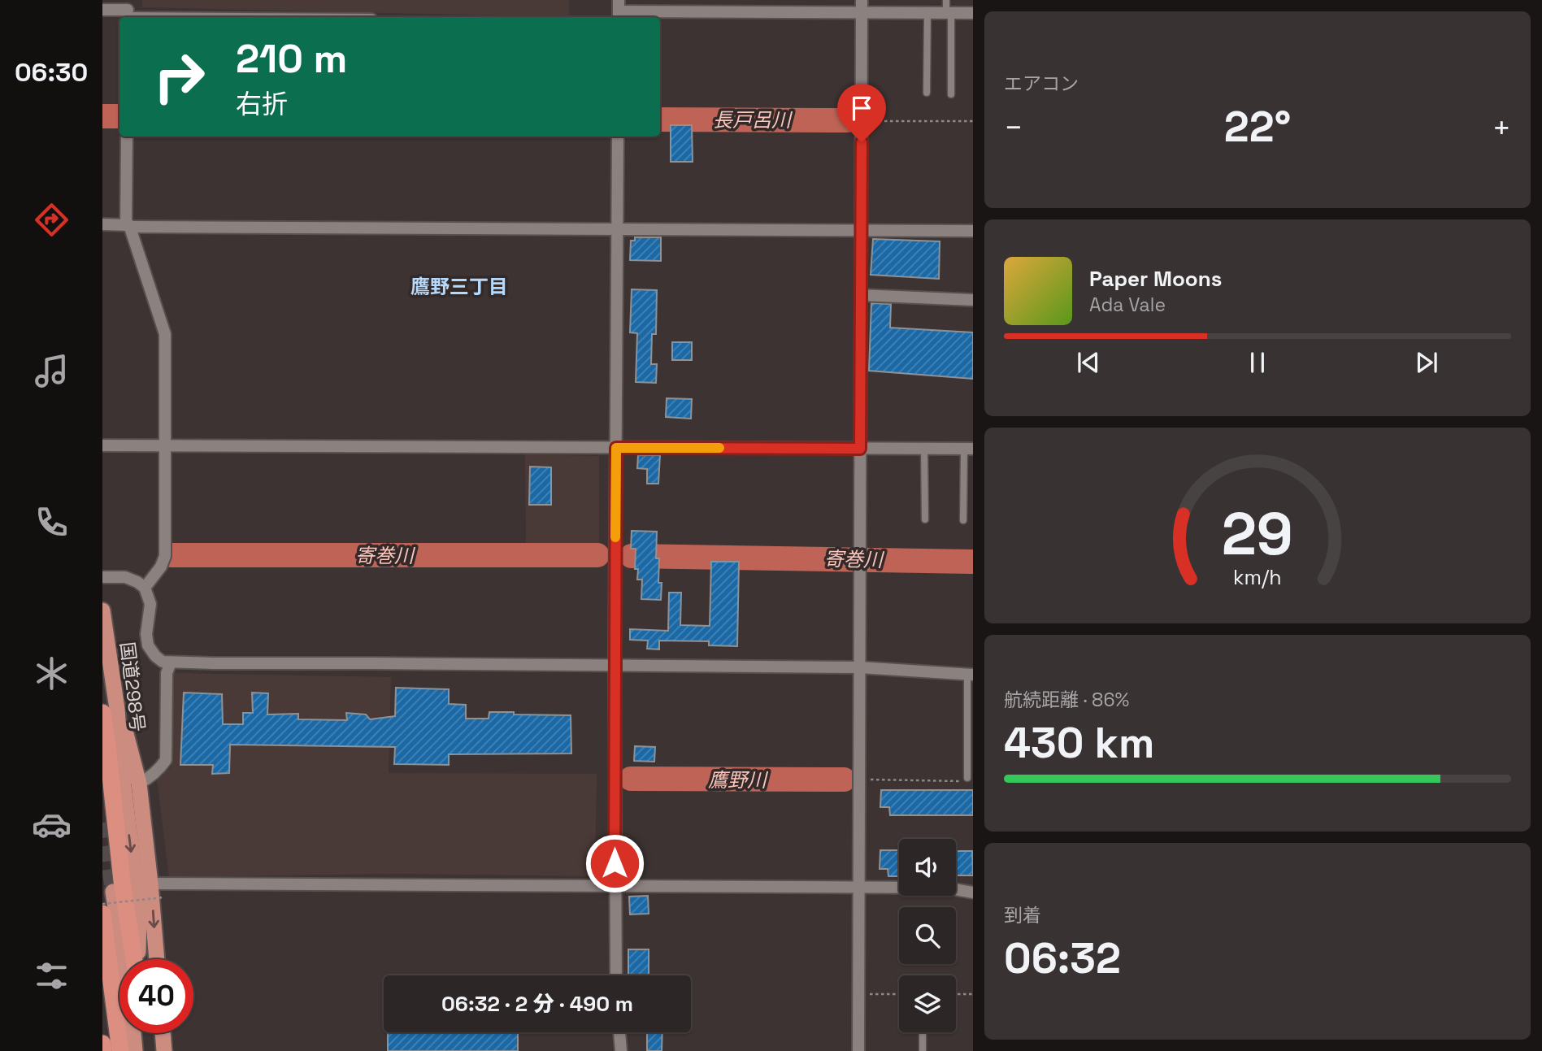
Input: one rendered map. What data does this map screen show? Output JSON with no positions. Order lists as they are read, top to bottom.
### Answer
{
  "streets": {
    "highway": ["国道298号"]
  },
  "districts": ["鷹野三丁目"],
  "water": ["長戸呂川", "寄巻川", "鷹野川"],
  "page": {
    "tabs": "06:30",
    "tile": [
      "エアコン",
      ["航続距離 · 86%", "430 km"],
      ["到着", "06:32"]
    ],
    "turn": ["210 m", "右折"],
    "heat": ["−", "22°", "+"],
    "song": ["Paper Moons", "Ada Vale"],
    "limit": "40",
    "trip": "06:32 · 2 分 · 490 m",
    "gauge": ["29", "km/h"]
  }
}
